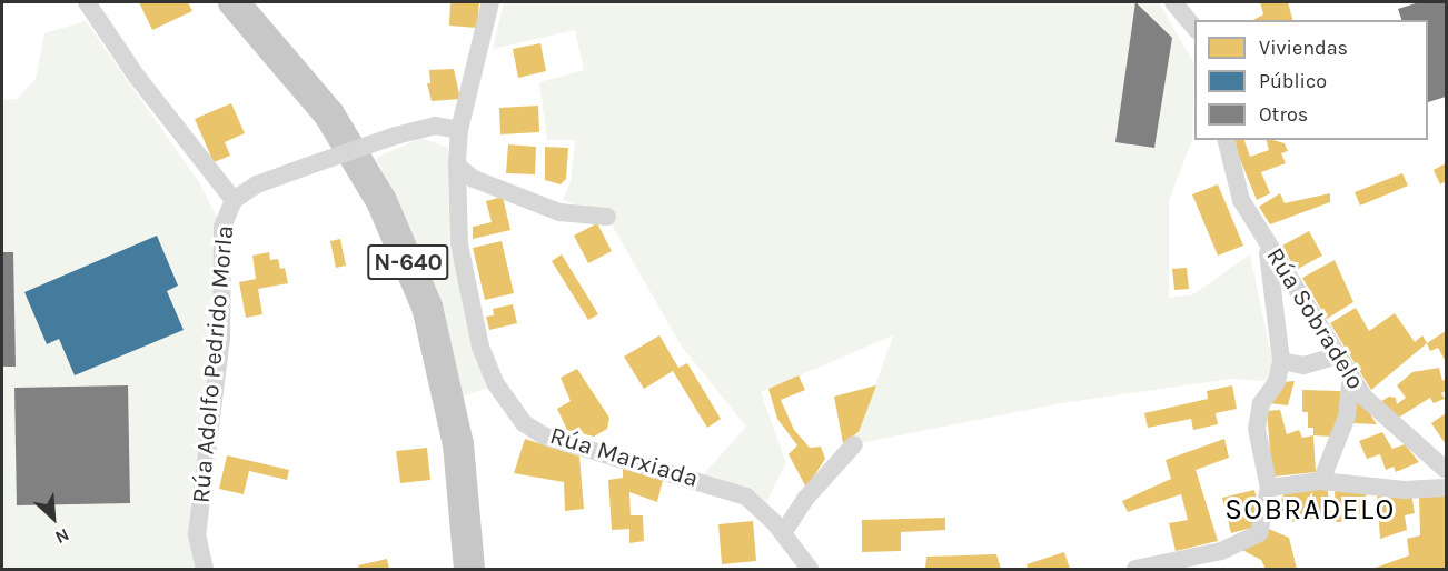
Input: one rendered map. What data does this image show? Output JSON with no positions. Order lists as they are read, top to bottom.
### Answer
{
  "streets": {
    "highway": ["N-640"],
    "street": ["Rúa Sobradelo", "Rúa Adolfo Pedrido Morla", "Rúa Marxiada"]
  },
  "crossings": [
    ["Rúa Adolfo Pedrido Morla", "Rúa Marxiada"]
  ],
  "districts": ["SOBRADELO"],
  "legend": ["Viviendas", "Público", "Otros"],
  "north": "bottom right"
}
